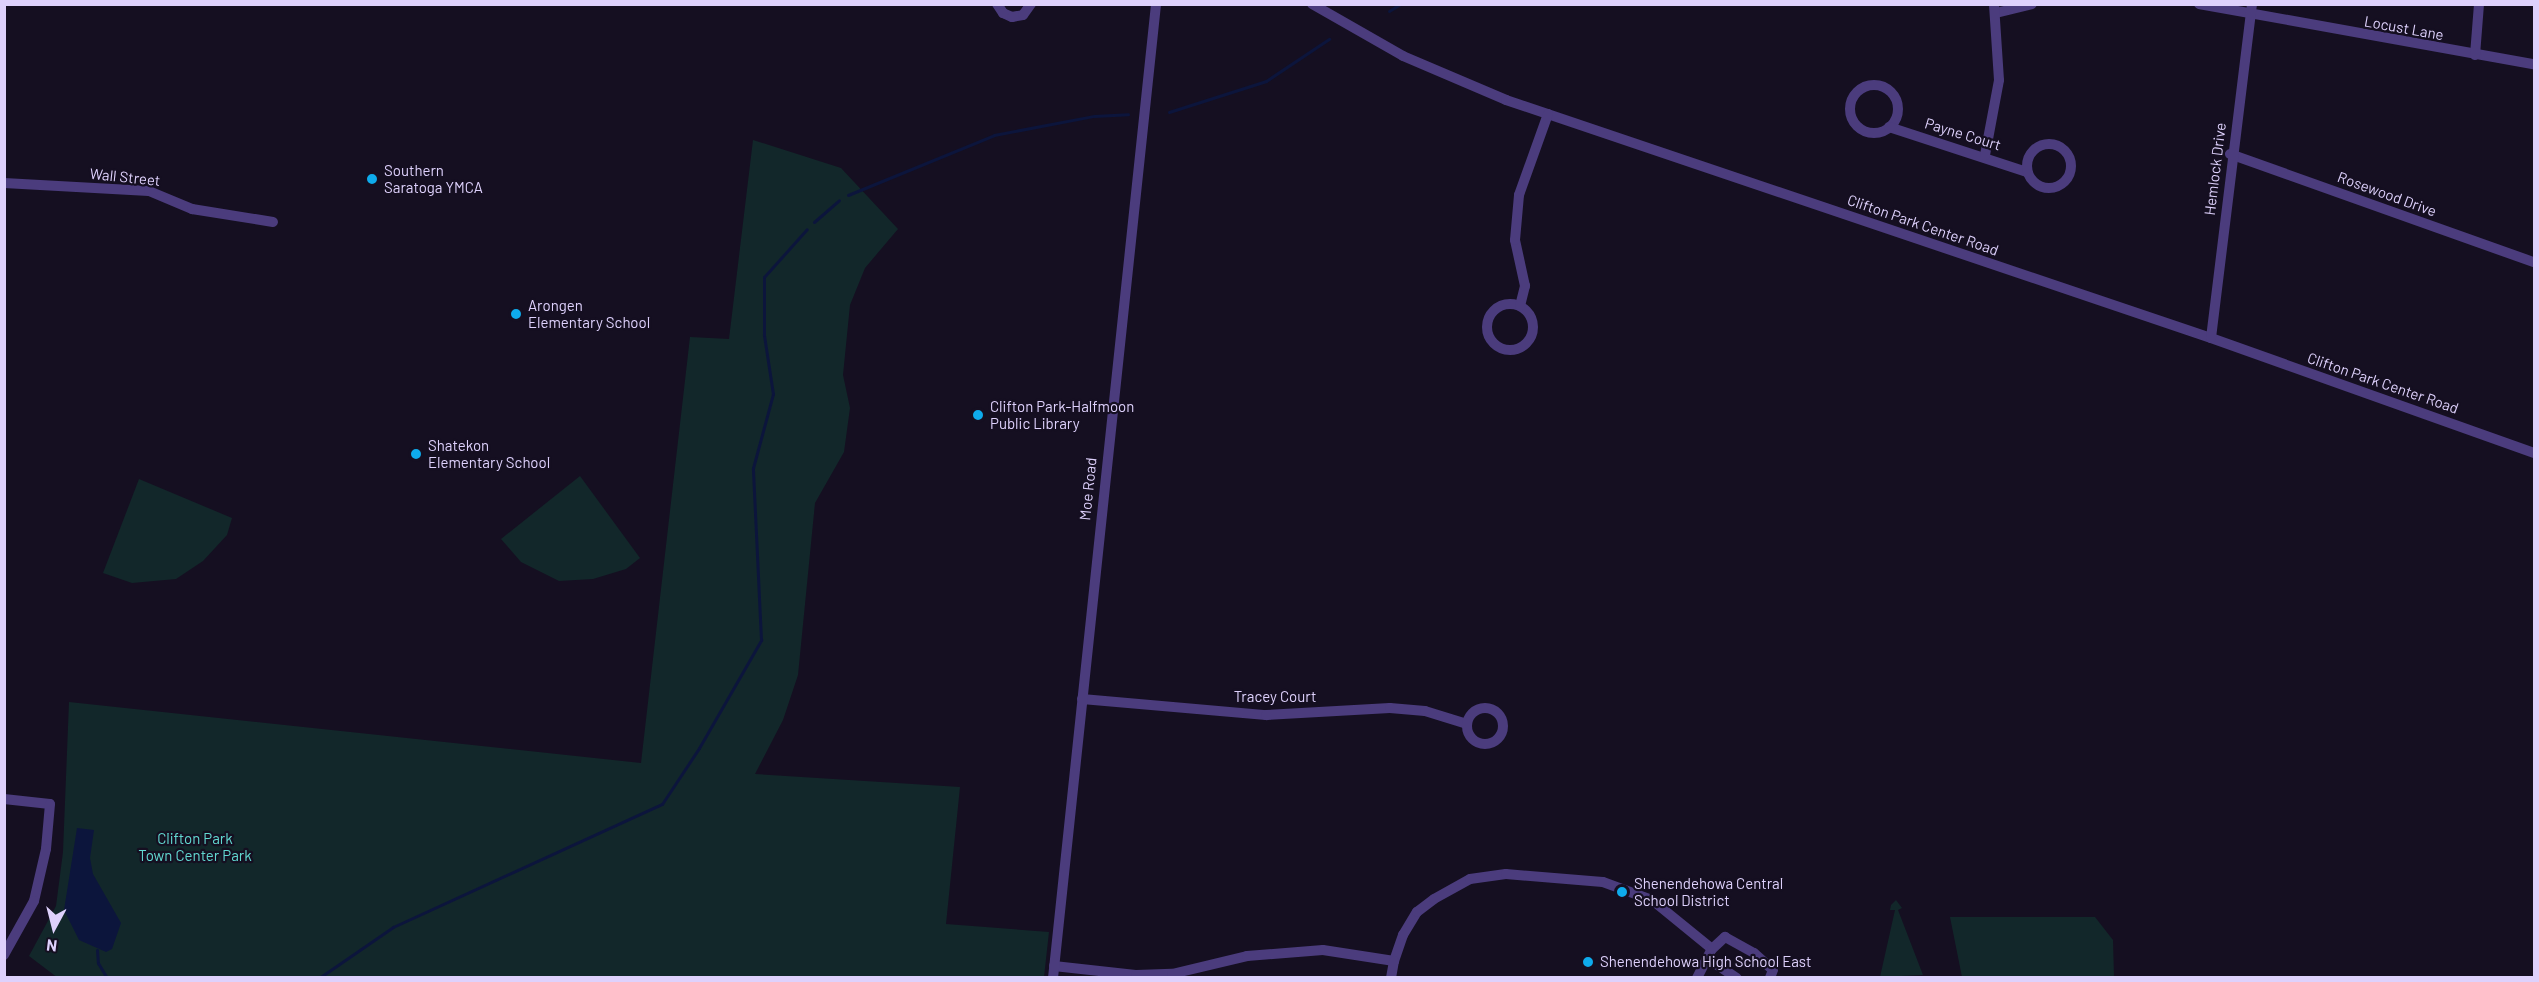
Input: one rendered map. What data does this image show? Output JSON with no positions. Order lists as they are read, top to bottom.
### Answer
{
  "streets": {
    "street": [
      "Locust Lane",
      "Payne Court",
      "Hemlock Drive",
      "Wall Street",
      "Rosewood Drive",
      "Clifton Park Center Road",
      "Moe Road",
      "Tracey Court"
    ]
  },
  "crossings": [
    ["Locust Lane", "Hemlock Drive"],
    ["Hemlock Drive", "Rosewood Drive"],
    ["Hemlock Drive", "Clifton Park Center Road"],
    ["Moe Road", "Tracey Court"]
  ],
  "parks": ["Clifton Park Town Center Park"],
  "places": [
    "Southern Saratoga YMCA",
    "Arongen Elementary School",
    "Clifton Park-Halfmoon Public Library",
    "Shatekon Elementary School",
    "Shenendehowa Central School District",
    "Shenendehowa High School East"
  ],
  "north": "bottom"
}
